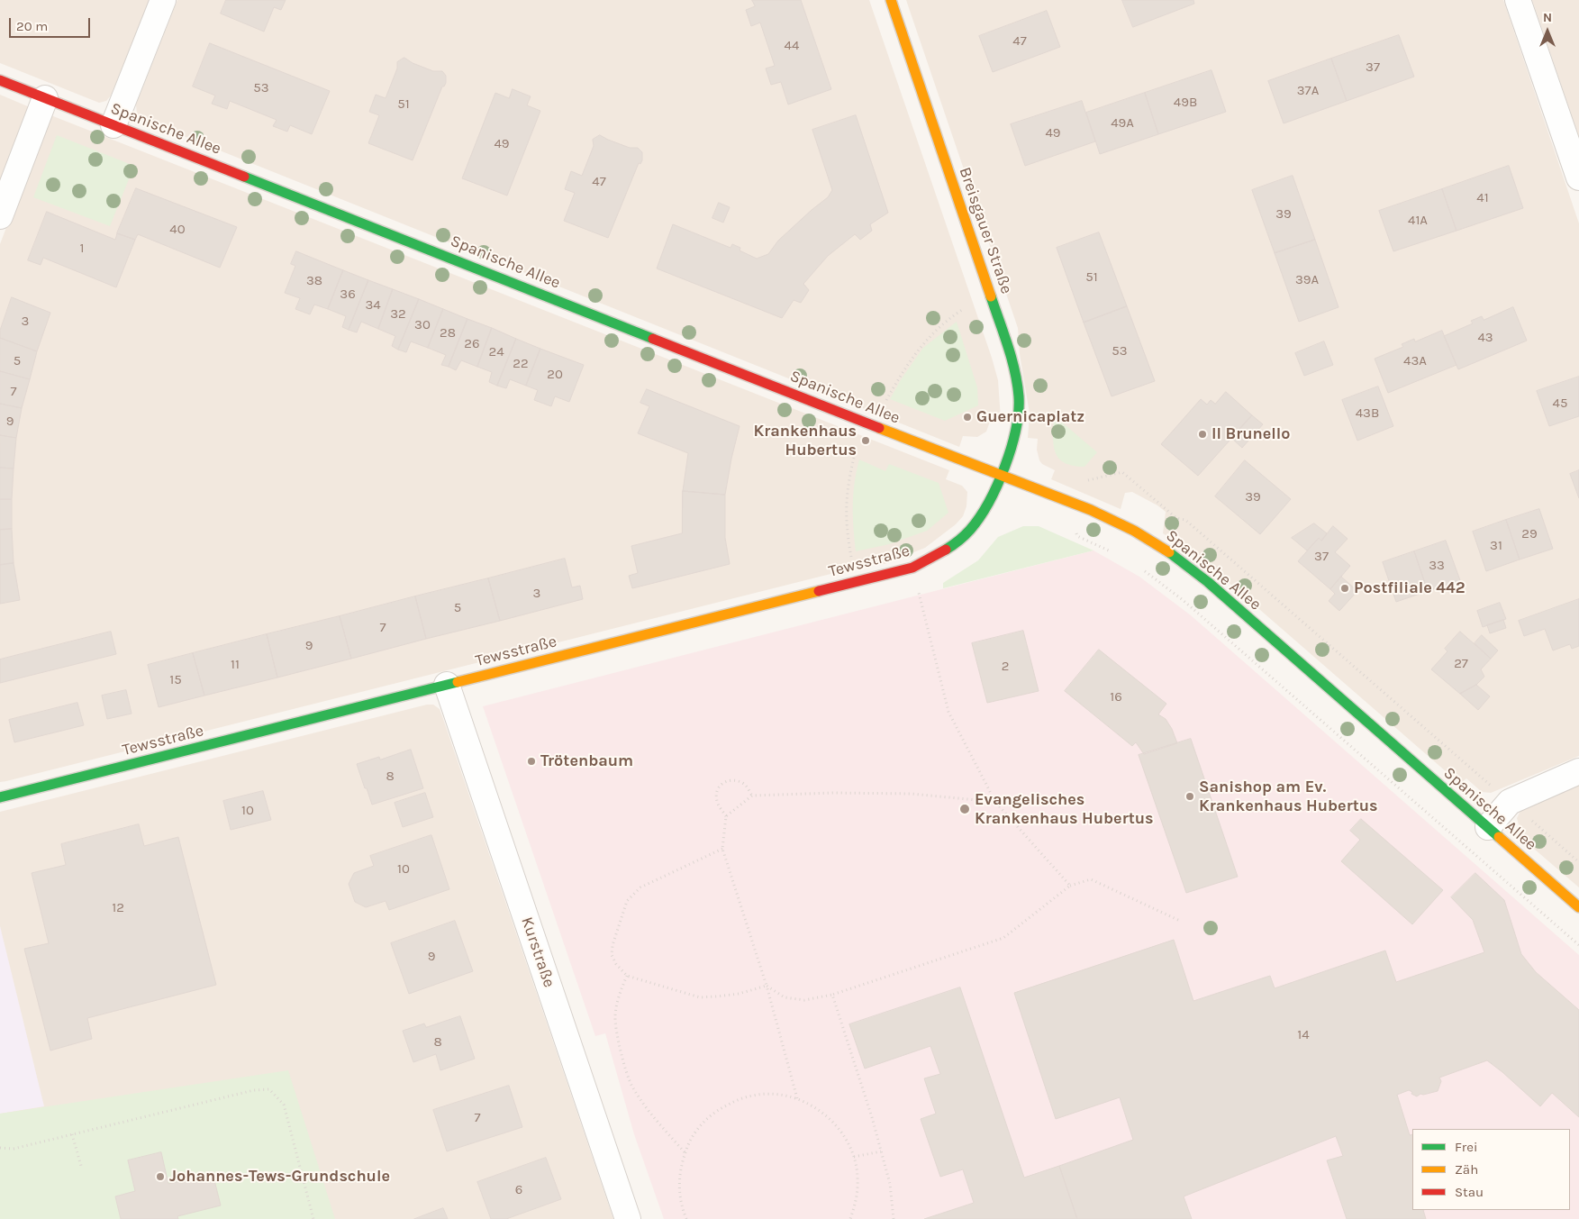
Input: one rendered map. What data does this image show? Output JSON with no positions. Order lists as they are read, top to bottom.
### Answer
{
  "streets": {
    "main road": ["Spanische Allee", "Breisgauer Straße", "Tewsstraße"],
    "street": ["Kurstraße"]
  },
  "crossings": [
    ["Spanische Allee", "Breisgauer Straße"],
    ["Spanische Allee", "Tewsstraße"],
    ["Breisgauer Straße", "Tewsstraße"],
    ["Tewsstraße", "Kurstraße"]
  ],
  "places": [
    "Guernicaplatz",
    "Il Brunello",
    "Krankenhaus Hubertus",
    "Postfiliale 442",
    "Trötenbaum",
    "Sanishop am Ev. Krankenhaus Hubertus",
    "Evangelisches Krankenhaus Hubertus",
    "Johannes-Tews-Grundschule"
  ],
  "house_numbers": [
    "47",
    "44",
    "37",
    "53",
    "37A",
    "49B",
    "51",
    "49A",
    "49",
    "49",
    "47",
    "41",
    "39",
    "41A",
    "40",
    "1",
    "51",
    "39A",
    "38",
    "36",
    "34",
    "32",
    "3",
    "30",
    "28",
    "43",
    "26",
    "53",
    "24",
    "5",
    "43A",
    "22",
    "20",
    "7",
    "45",
    "43B",
    "9",
    "39",
    "29",
    "31",
    "37",
    "33",
    "3",
    "5",
    "7",
    "9",
    "27",
    "11",
    "2",
    "15",
    "16",
    "8",
    "10",
    "10",
    "12",
    "9",
    "14",
    "8",
    "7",
    "6"
  ],
  "legend": ["Frei", "Zäh", "Stau"],
  "scale_bar": "20 m",
  "north": "top"
}
